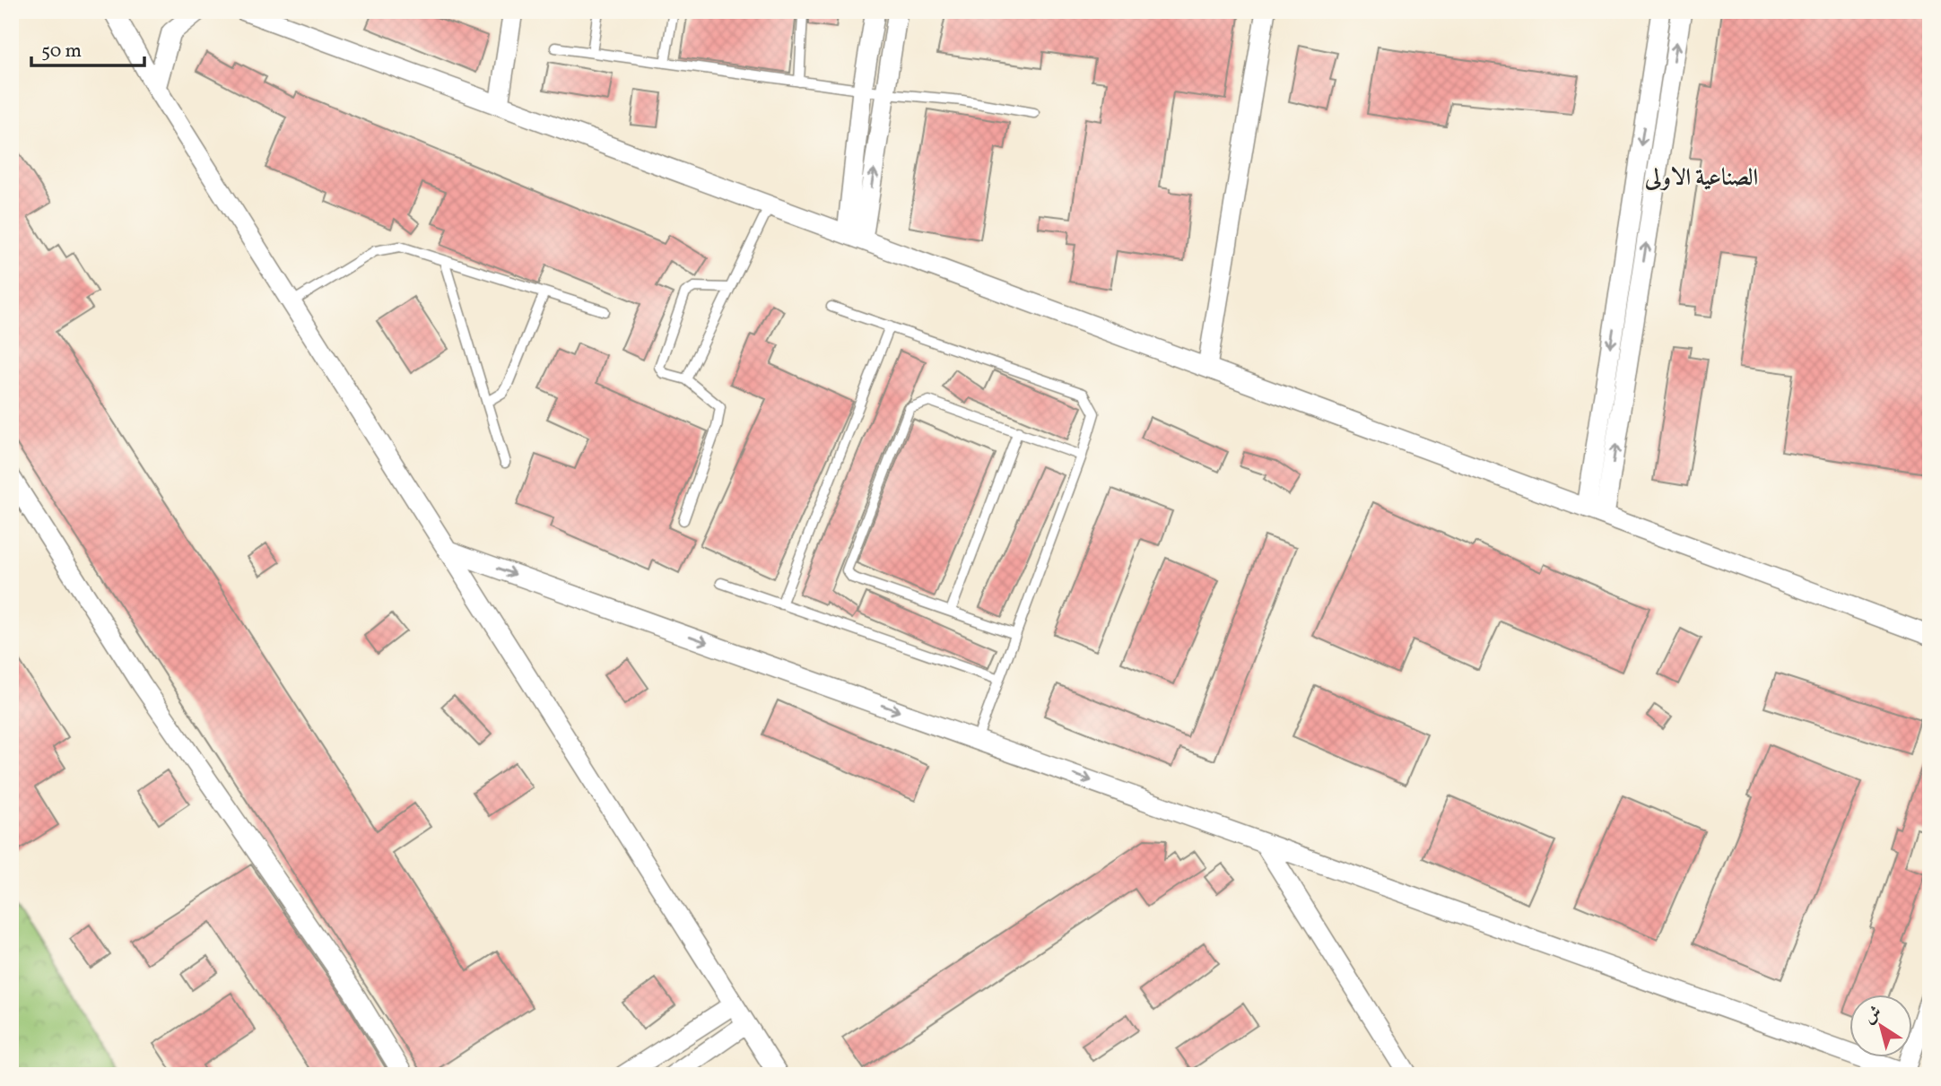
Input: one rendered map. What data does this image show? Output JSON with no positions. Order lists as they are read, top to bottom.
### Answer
{
  "districts": ["الصناعية الاولى"],
  "scale_bar": "50 m",
  "north": "top left"
}
